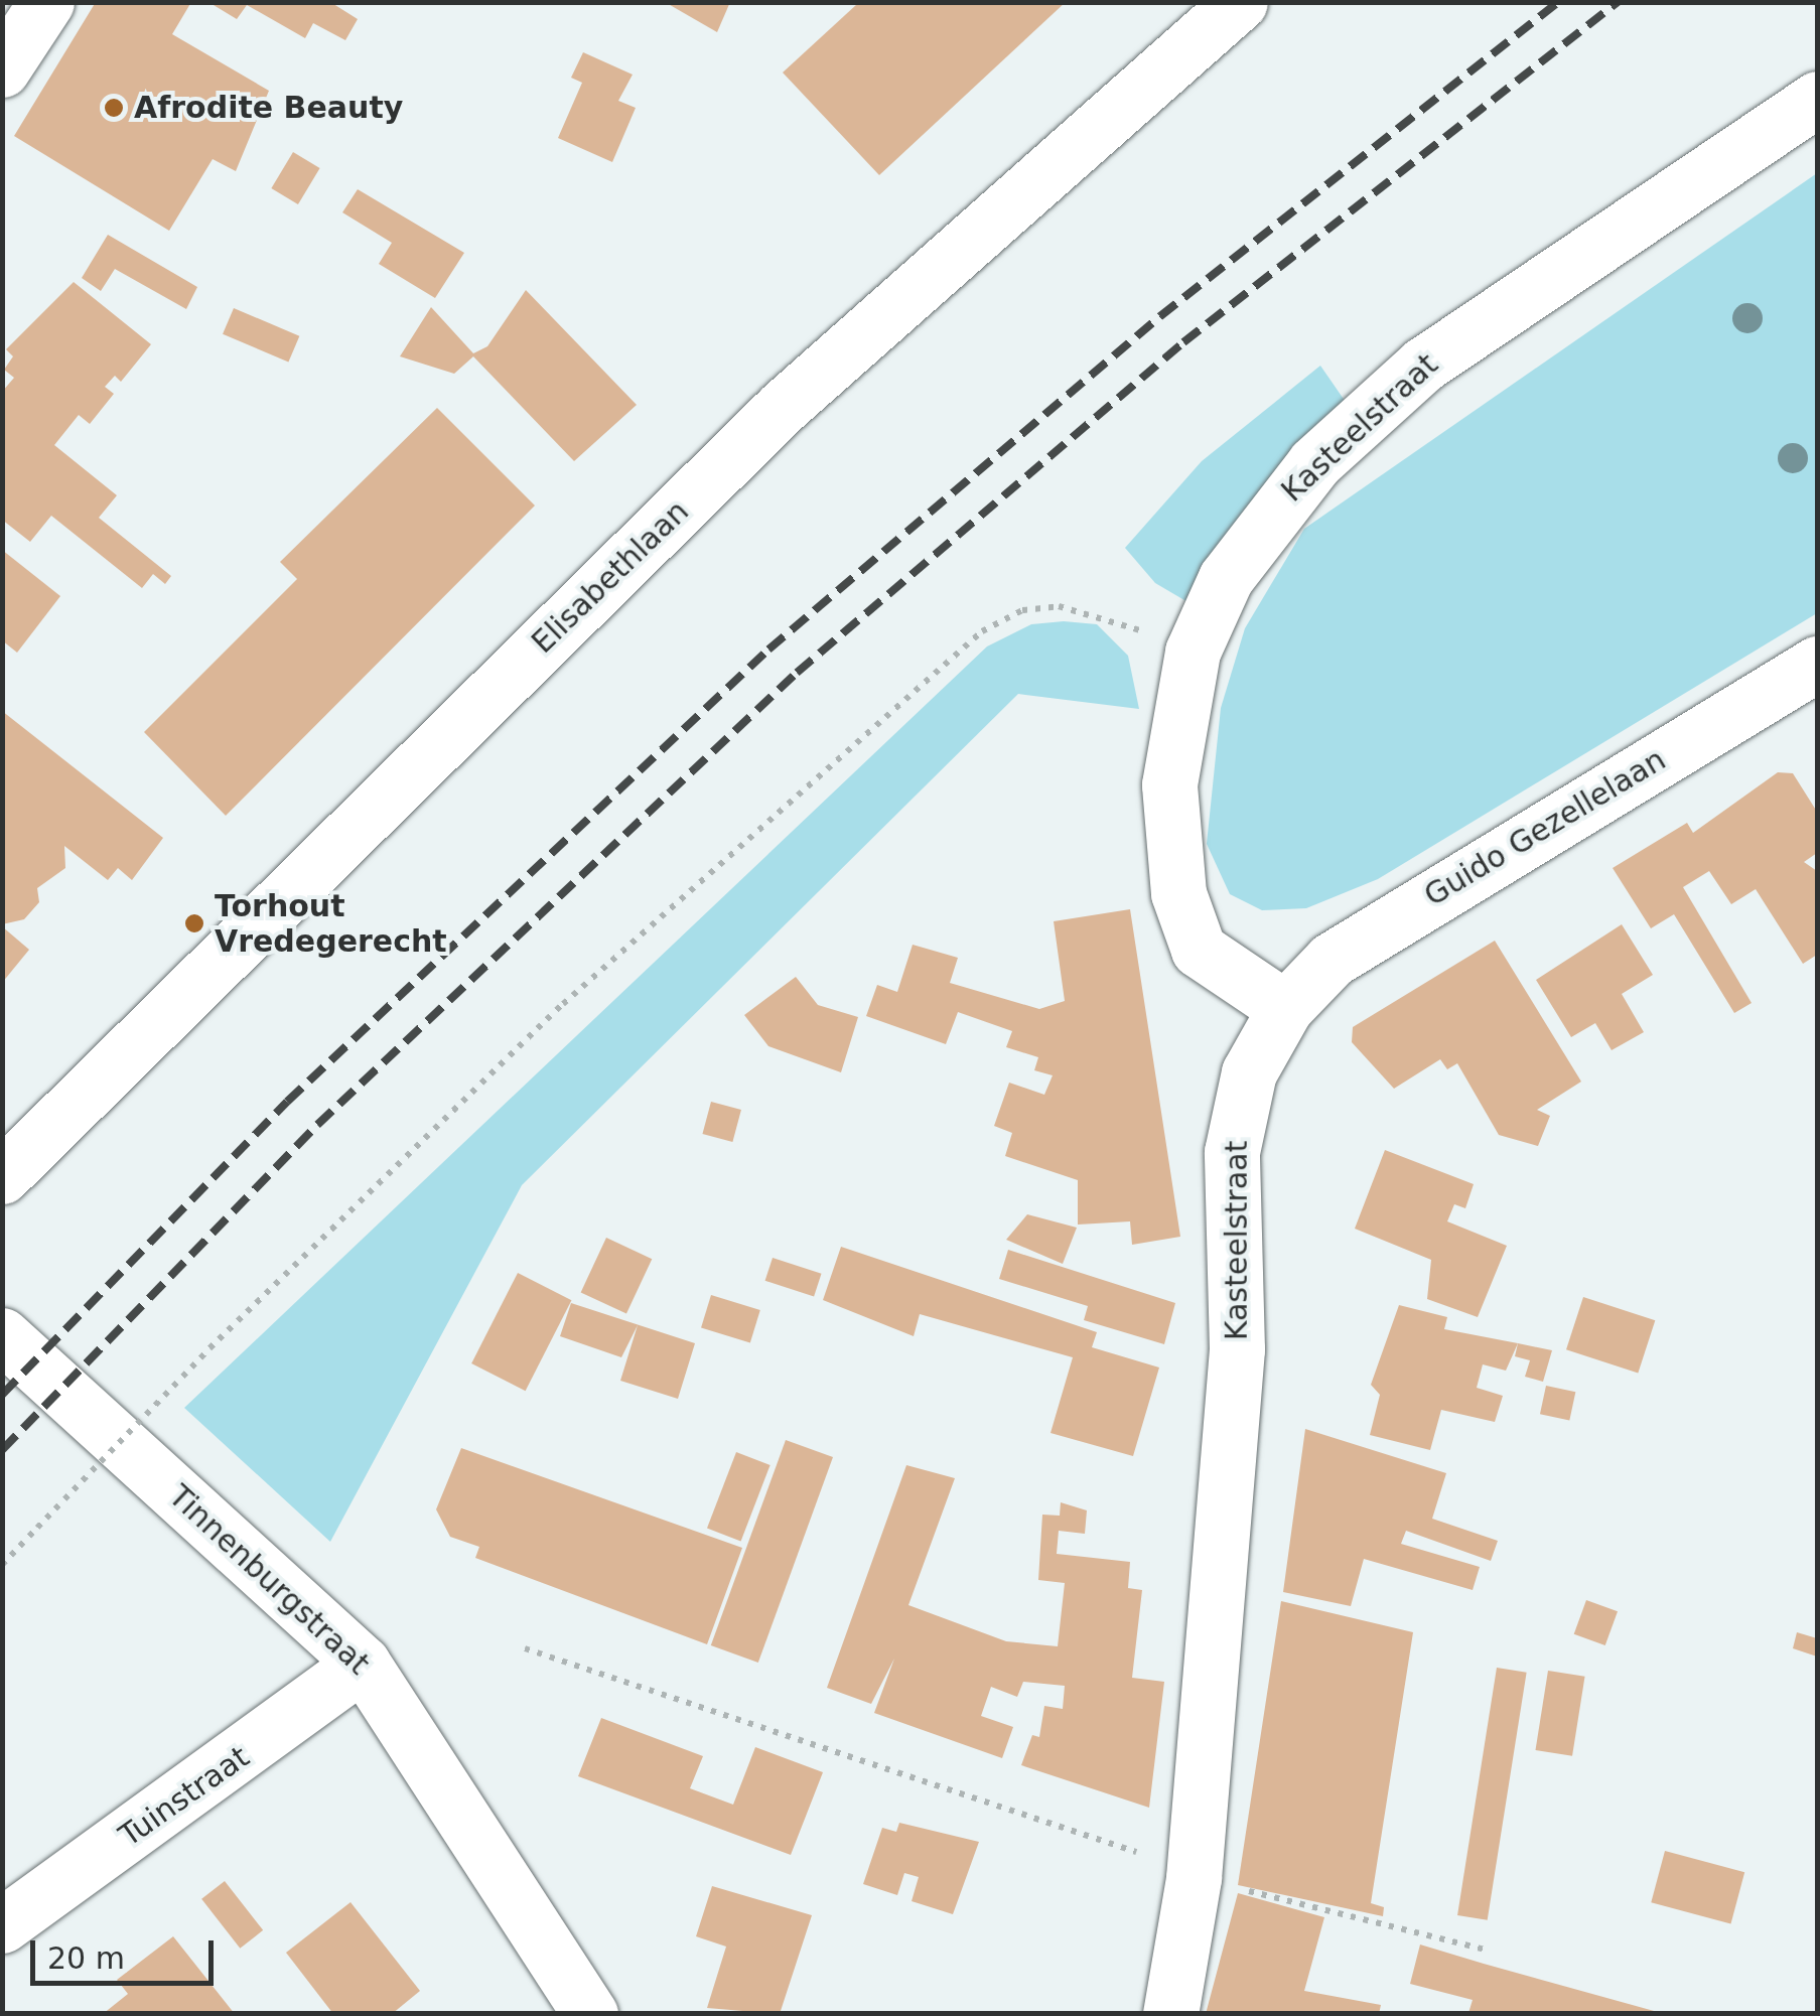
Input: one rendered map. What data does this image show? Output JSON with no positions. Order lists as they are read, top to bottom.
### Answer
{
  "streets": {
    "street": [
      "Kasteelstraat",
      "Elisabethlaan",
      "Guido Gezellelaan",
      "Tinnenburgstraat",
      "Tuinstraat"
    ]
  },
  "crossings": [
    ["Kasteelstraat", "Guido Gezellelaan"],
    ["Tinnenburgstraat", "Tuinstraat"]
  ],
  "places": ["Afrodite Beauty", "Torhout Vredegerecht"],
  "scale_bar": "20 m"
}
